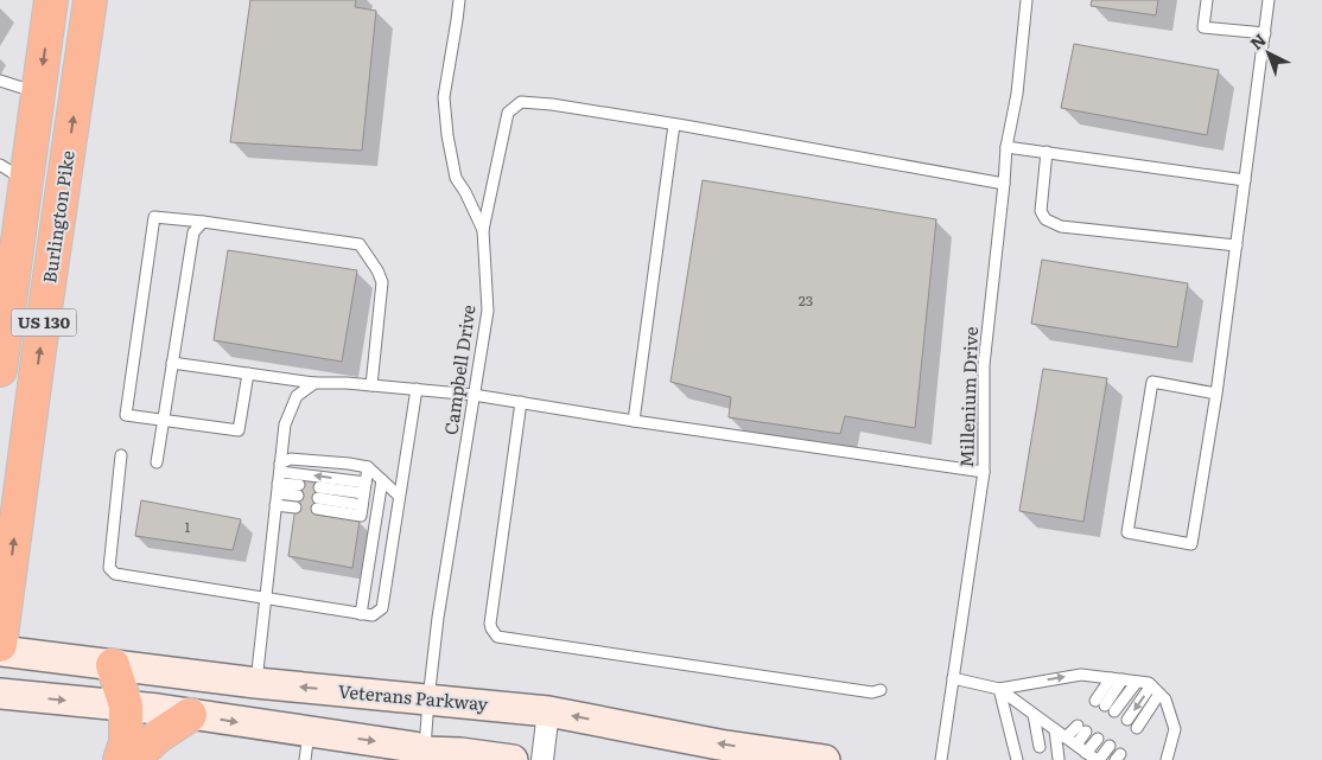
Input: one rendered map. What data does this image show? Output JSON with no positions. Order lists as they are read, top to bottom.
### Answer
{
  "streets": {
    "highway": ["Burlington Pike", "US 130"],
    "main road": ["Veterans Parkway"],
    "lane": ["Campbell Drive", "Millenium Drive"]
  },
  "crossings": [
    ["Campbell Drive", "Veterans Parkway"]
  ],
  "house_numbers": ["23", "1"],
  "north": "top left"
}
